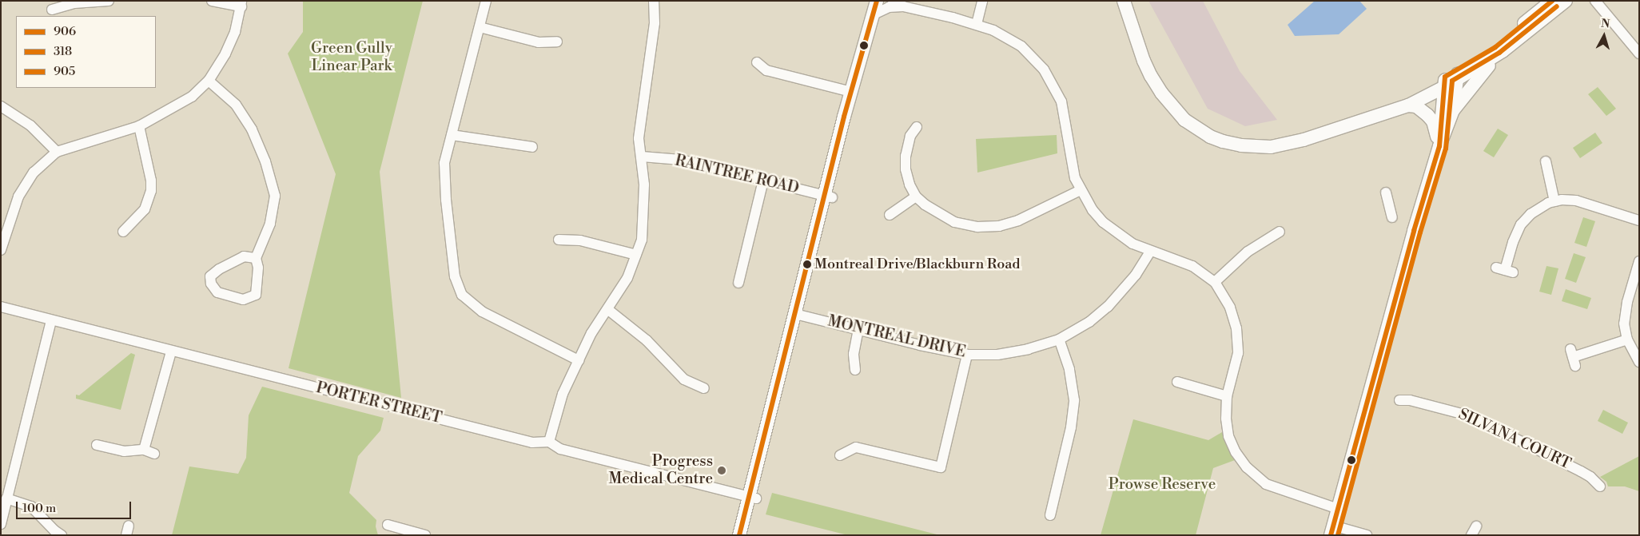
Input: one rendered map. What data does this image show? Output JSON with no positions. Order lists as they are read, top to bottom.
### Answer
{
  "streets": {
    "street": [
      "RAINTREE ROAD",
      "MONTREAL DRIVE",
      "PORTER STREET",
      "SILVANA COURT"
    ]
  },
  "parks": ["Green Gully Linear Park", "Prowse Reserve"],
  "places": ["Montreal Drive/Blackburn Road", "Progress Medical Centre"],
  "lines": ["transit line 906", "transit line 905", "transit line 318"],
  "legend": ["906", "318", "905"],
  "scale_bar": "100 m",
  "north": "top"
}
